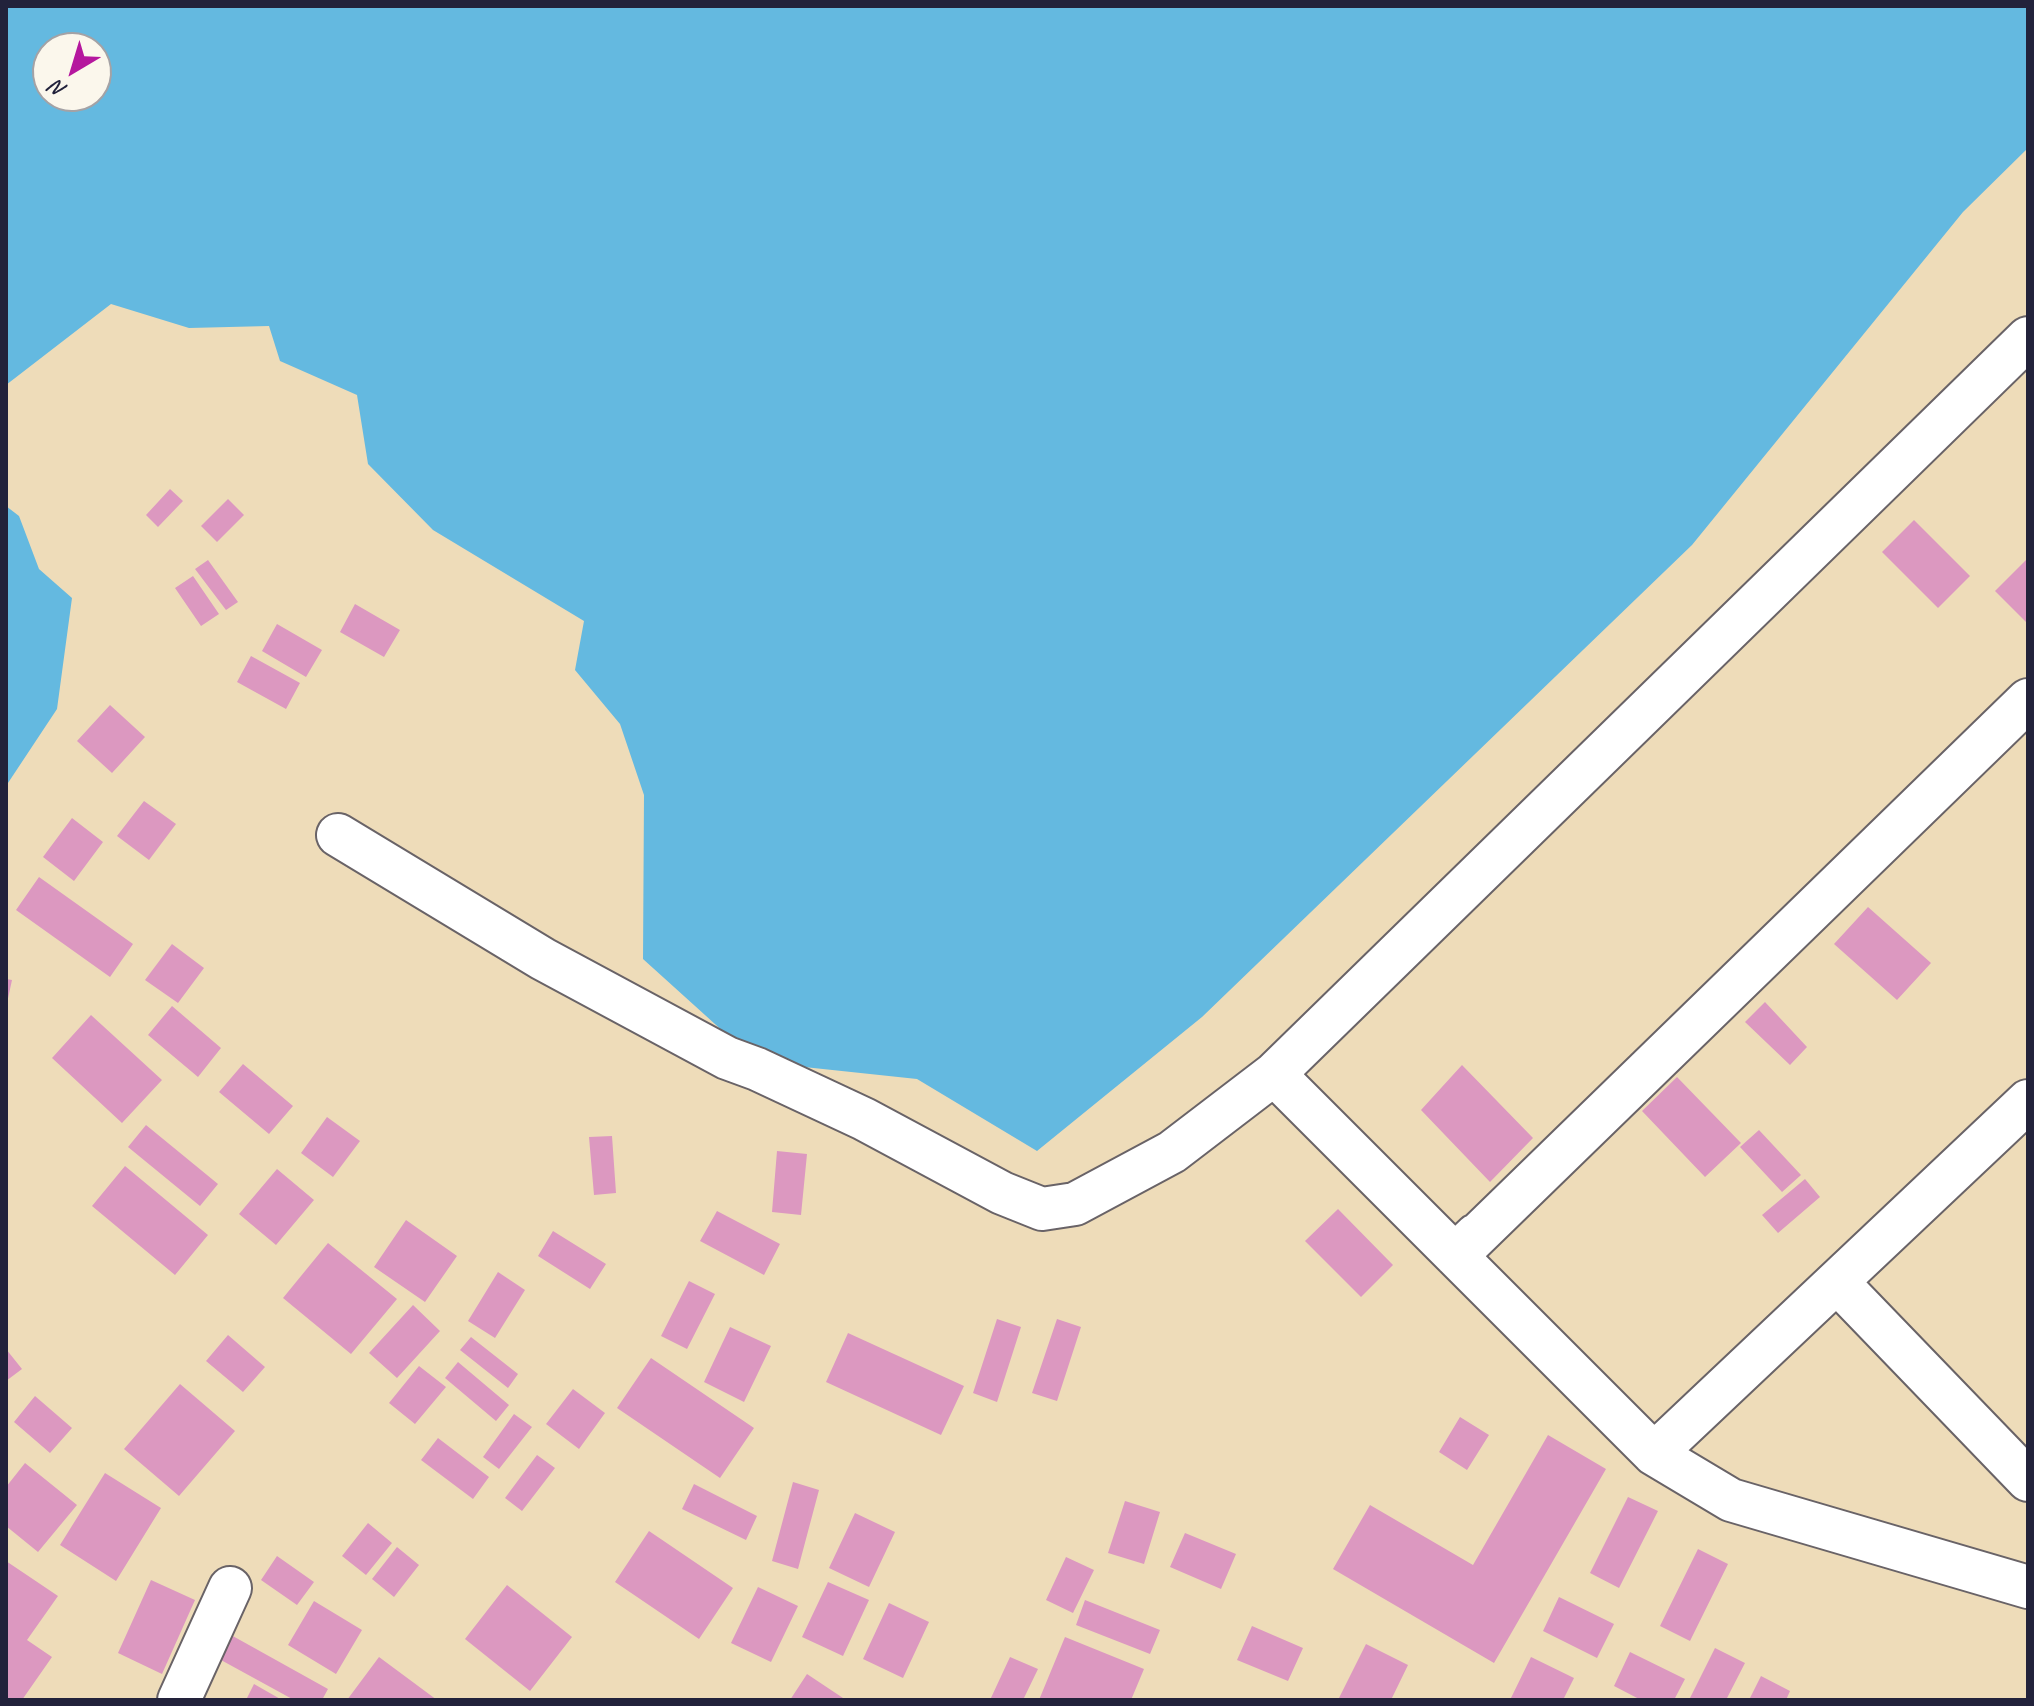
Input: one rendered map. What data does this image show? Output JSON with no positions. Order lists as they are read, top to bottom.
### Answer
{
  "north": "bottom left"
}
